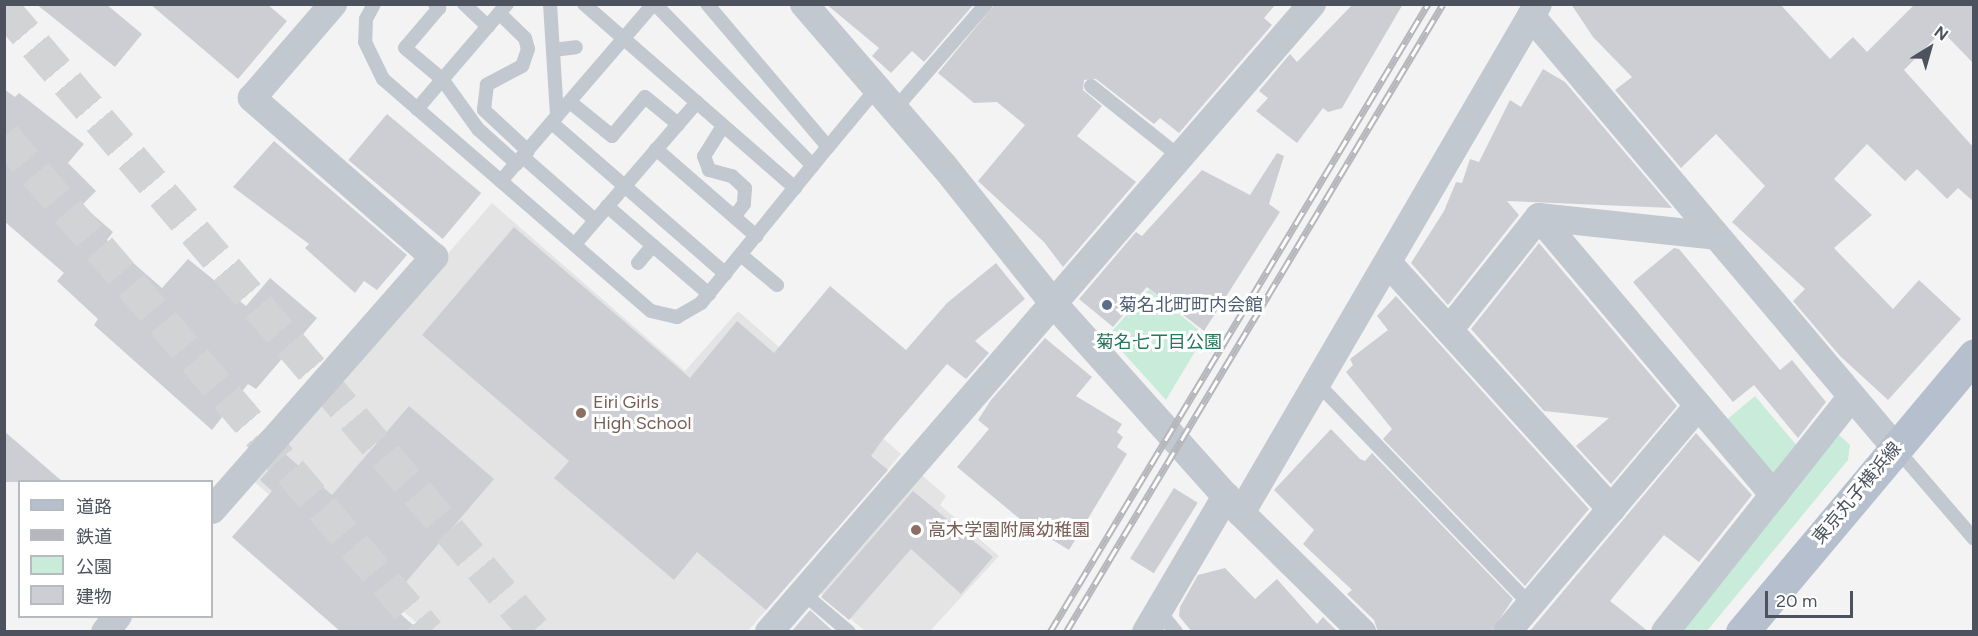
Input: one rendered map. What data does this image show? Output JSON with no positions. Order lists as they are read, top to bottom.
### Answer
{
  "streets": {
    "main road": ["東京丸子横浜線"]
  },
  "parks": ["菊名七丁目公園"],
  "places": ["菊名北町町内会館", "Eiri Girls High School", "高木学園附属幼稚園"],
  "legend": [
    "道路",
    "鉄道",
    "公園",
    "建物"
  ],
  "scale_bar": "20 m",
  "north": "top right"
}
